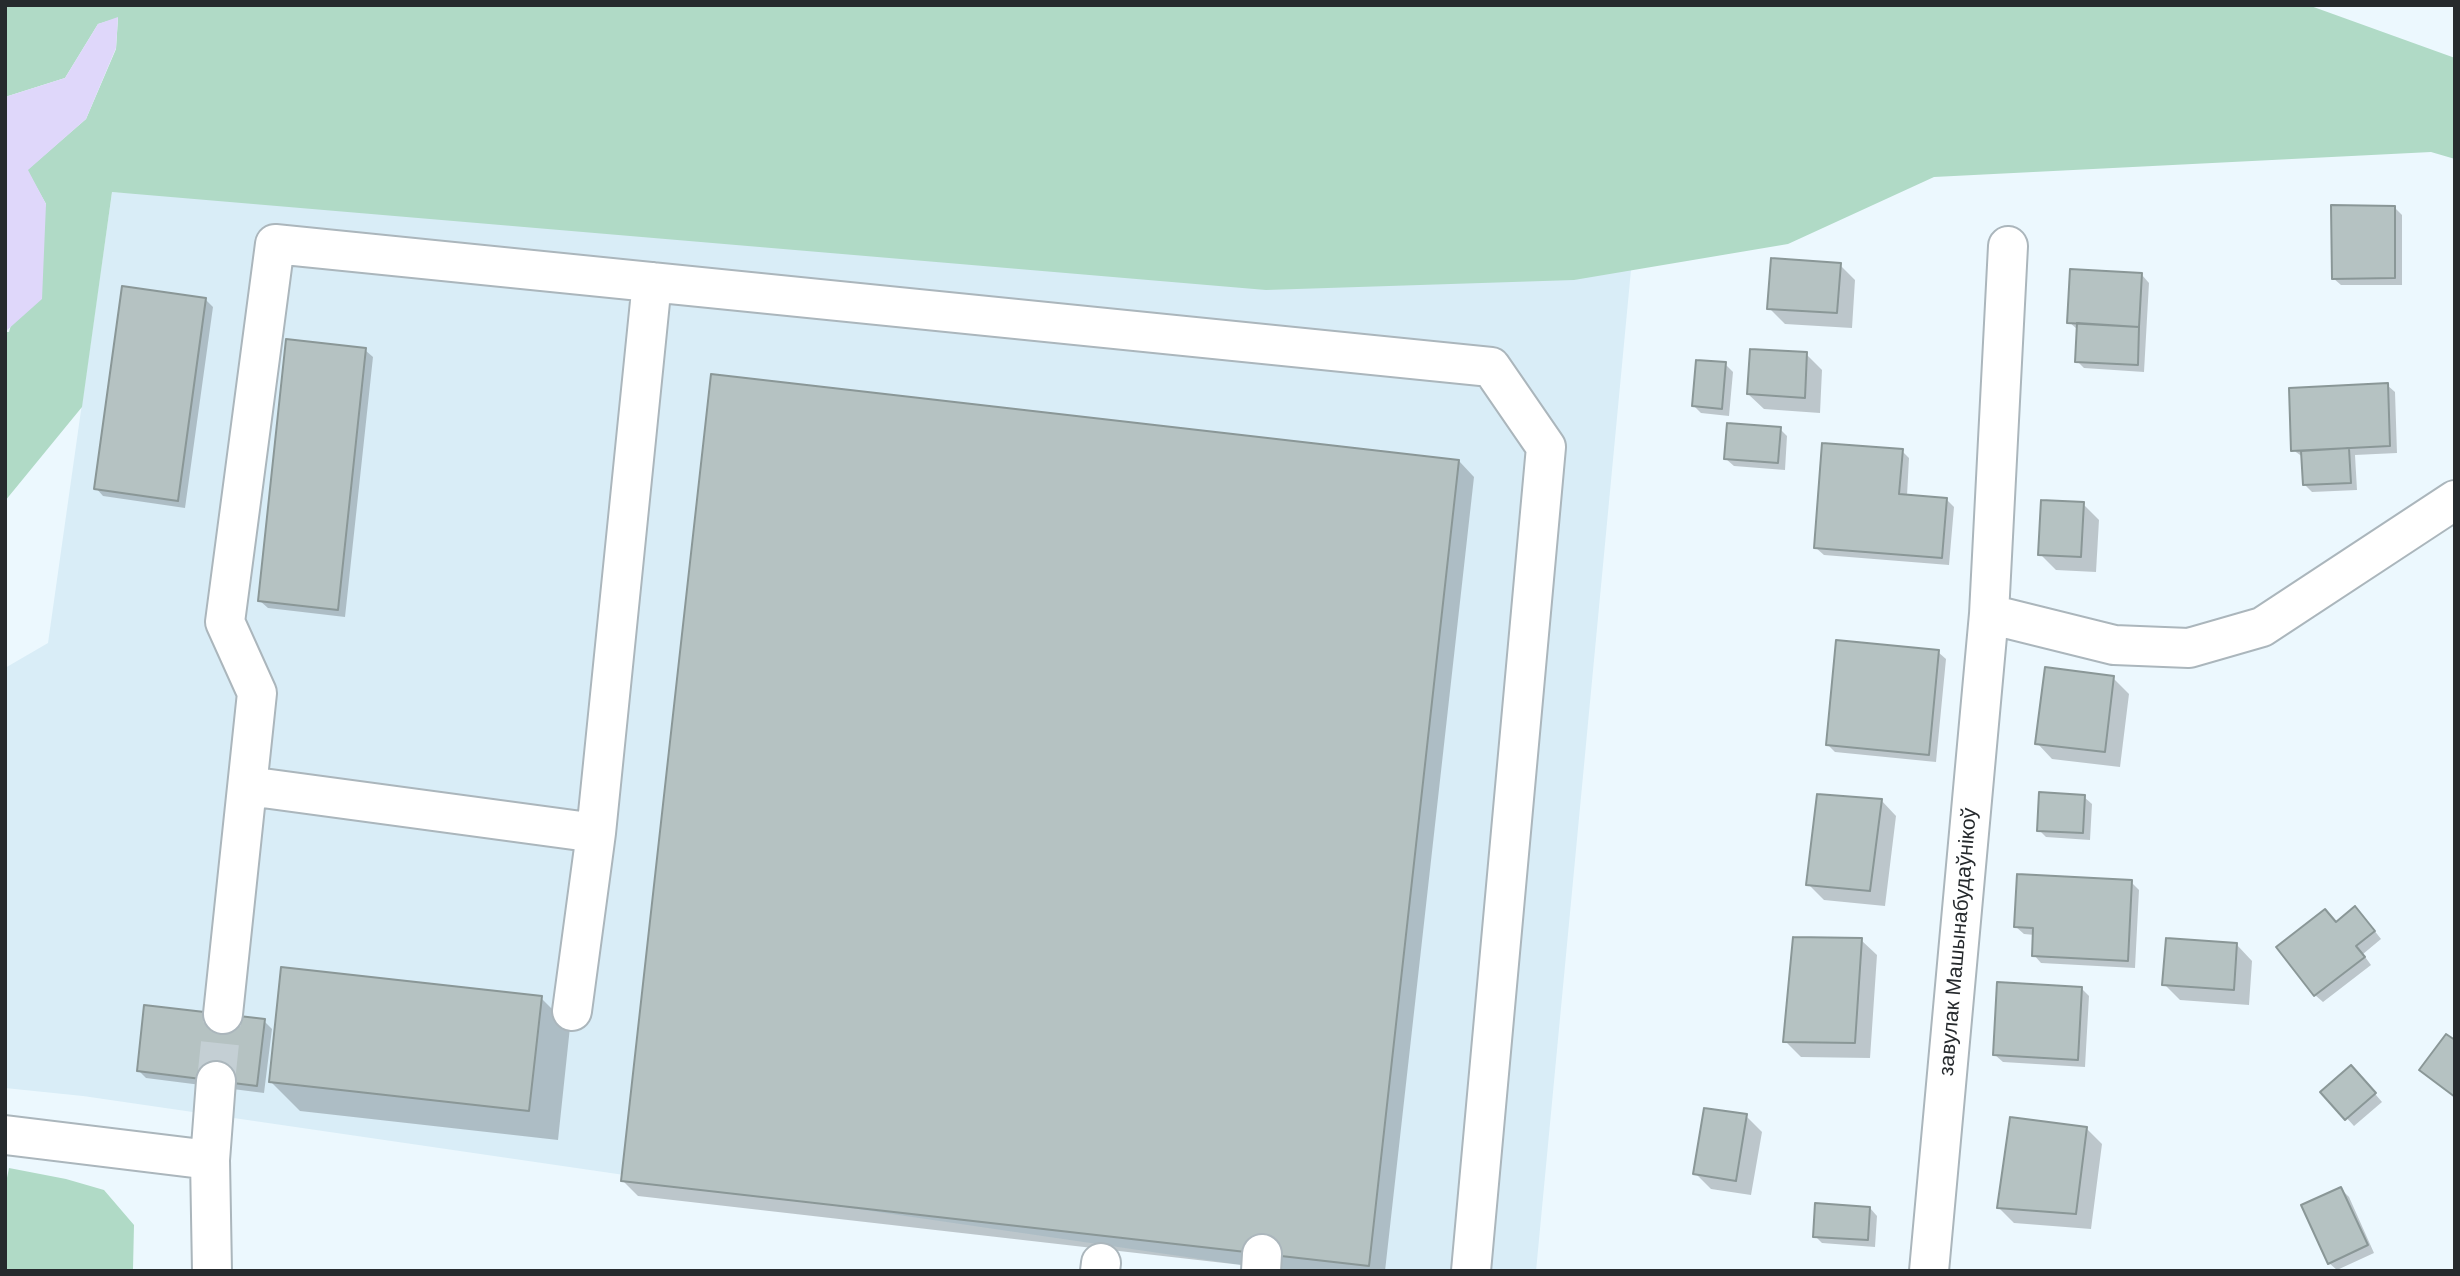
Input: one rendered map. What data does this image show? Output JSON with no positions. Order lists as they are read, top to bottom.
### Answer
{
  "streets": {
    "street": ["завулак Машынабудаўнікоў"]
  }
}
